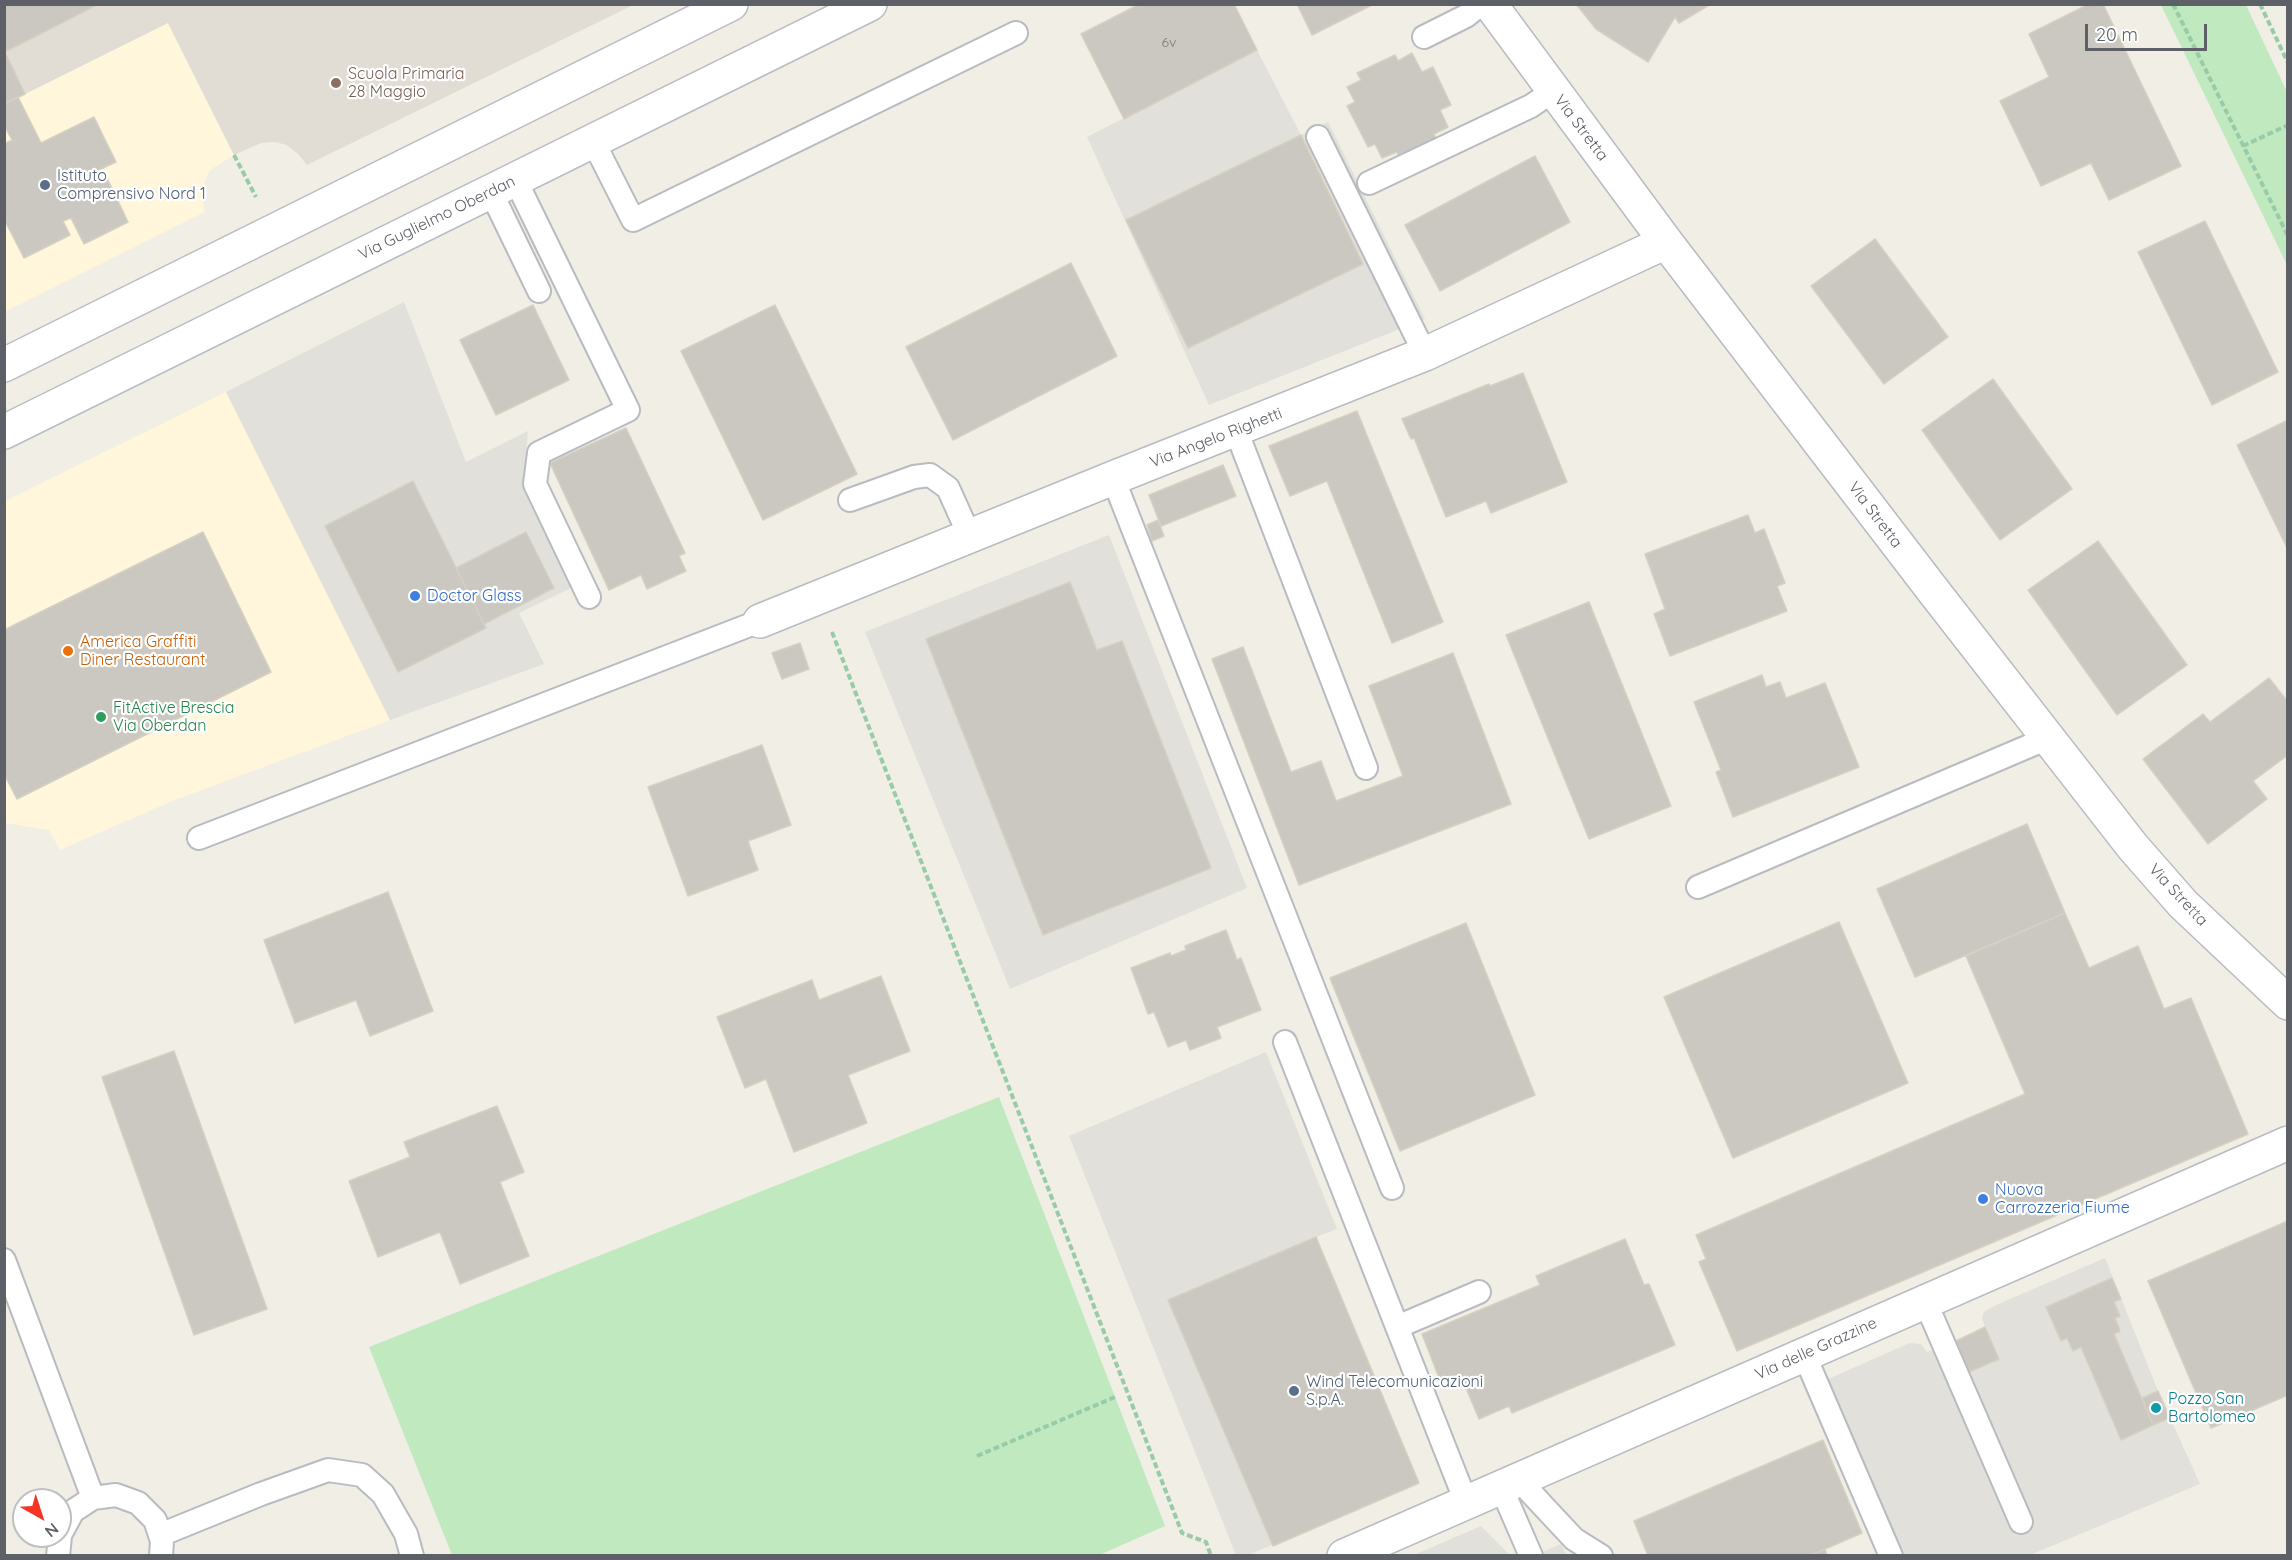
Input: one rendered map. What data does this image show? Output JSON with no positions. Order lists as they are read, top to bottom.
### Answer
{
  "streets": {
    "street": [
      "Via Stretta",
      "Via Guglielmo Oberdan",
      "Via Angelo Righetti",
      "Via delle Grazzine"
    ]
  },
  "crossings": [
    ["Via Stretta", "Via Angelo Righetti"]
  ],
  "places": [
    "Scuola Primaria 28 Maggio",
    "Istituto Comprensivo Nord 1",
    "Doctor Glass",
    "America Graffiti Diner Restaurant",
    "FitActive Brescia Via Oberdan",
    "Nuova Carrozzeria Fiume",
    "Wind Telecomunicazioni S.p.A.",
    "Pozzo San Bartolomeo"
  ],
  "house_numbers": ["6v"],
  "scale_bar": "20 m",
  "north": "bottom right"
}
